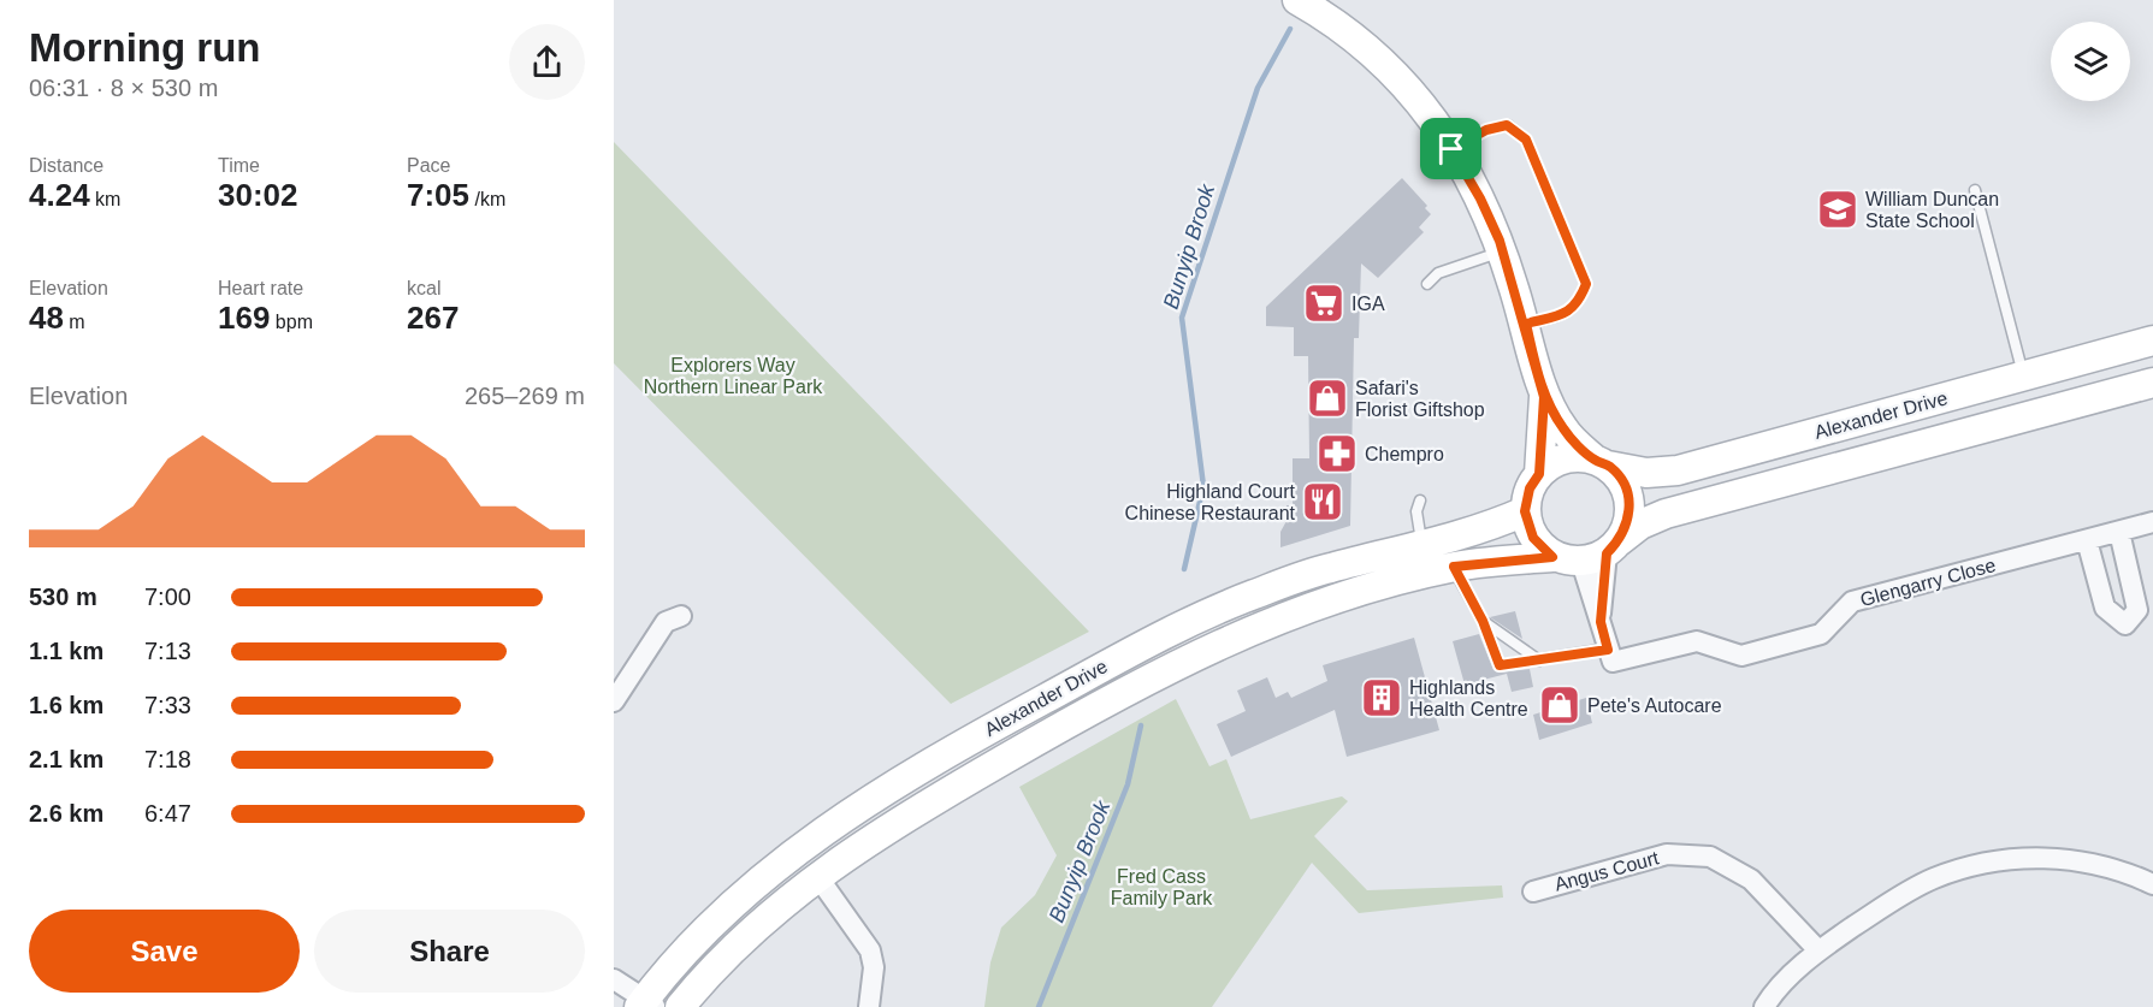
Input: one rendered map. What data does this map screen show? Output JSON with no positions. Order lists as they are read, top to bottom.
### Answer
{
  "streets": {
    "main road": ["Alexander Drive"],
    "street": ["Glengarry Close", "Angus Court"]
  },
  "water": ["Bunyip Brook"],
  "parks": ["Explorers Way Northern Linear Park", "Fred Cass Family Park"],
  "places": {
    "school or university": ["William Duncan State School"],
    "supermarket": ["IGA"],
    "shop": ["Safari's Florist Giftshop", "Pete's Autocare"],
    "pharmacy": ["Chempro"],
    "restaurant": ["Highland Court Chinese Restaurant"],
    "building": ["Highlands Health Centre"]
  },
  "page": {
    "heading": ["Morning run", "06:31 · 8 × 530 m"],
    "stats": [
      ["Distance", "4.24 km"],
      ["Time", "30:02"],
      ["Pace", "7:05 /km"],
      ["Elevation", "48 m"],
      ["Heart rate", "169 bpm"],
      ["kcal", "267"]
    ],
    "chart": ["Elevation", "265–269 m"],
    "list": [
      {
        "name": "530 m",
        "note": "7:00"
      },
      {
        "name": "1.1 km",
        "note": "7:13"
      },
      {
        "name": "1.6 km",
        "note": "7:33"
      },
      {
        "name": "2.1 km",
        "note": "7:18"
      },
      {
        "name": "2.6 km",
        "note": "6:47"
      }
    ],
    "buttons": ["Save", "Share"]
  }
}
